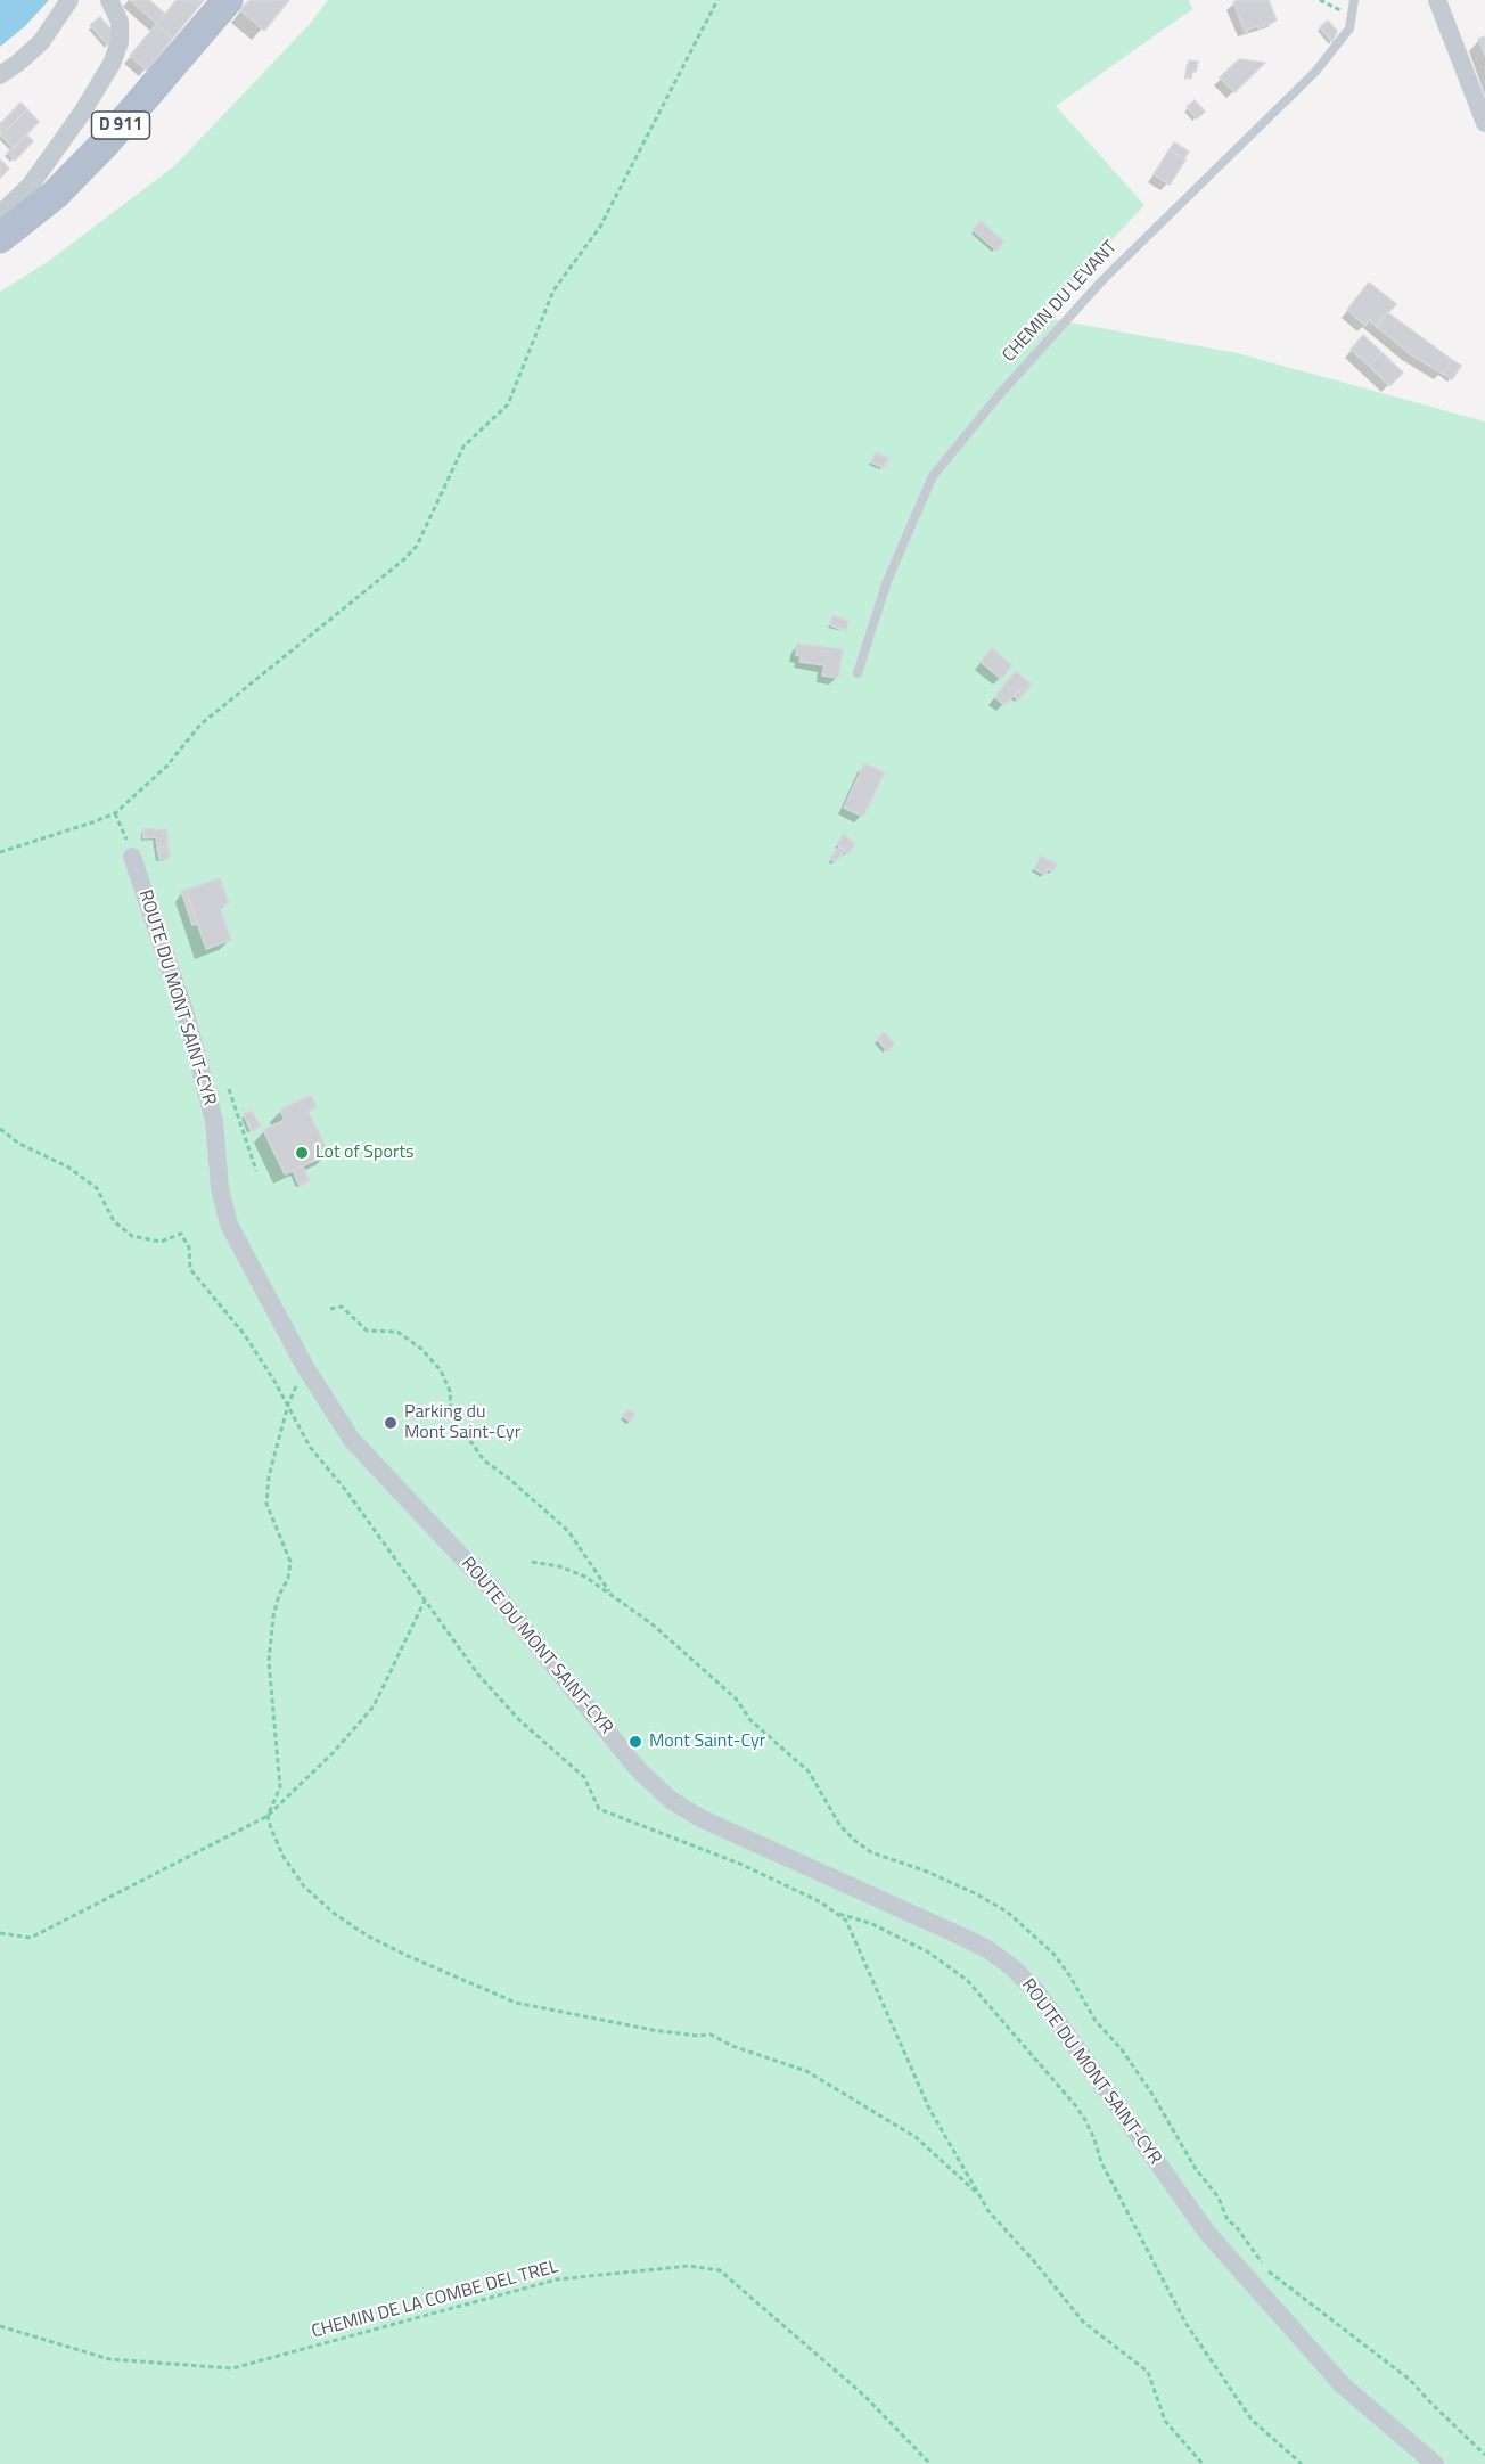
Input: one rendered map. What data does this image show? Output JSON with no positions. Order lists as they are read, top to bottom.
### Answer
{
  "streets": {
    "main road": ["D 911"],
    "street": ["ROUTE DU MONT SAINT-CYR"],
    "lane": ["CHEMIN DU LEVANT"],
    "path": ["CHEMIN DE LA COMBE DEL TREL"]
  },
  "places": ["Lot of Sports", "Parking du Mont Saint-Cyr", "Mont Saint-Cyr"]
}
